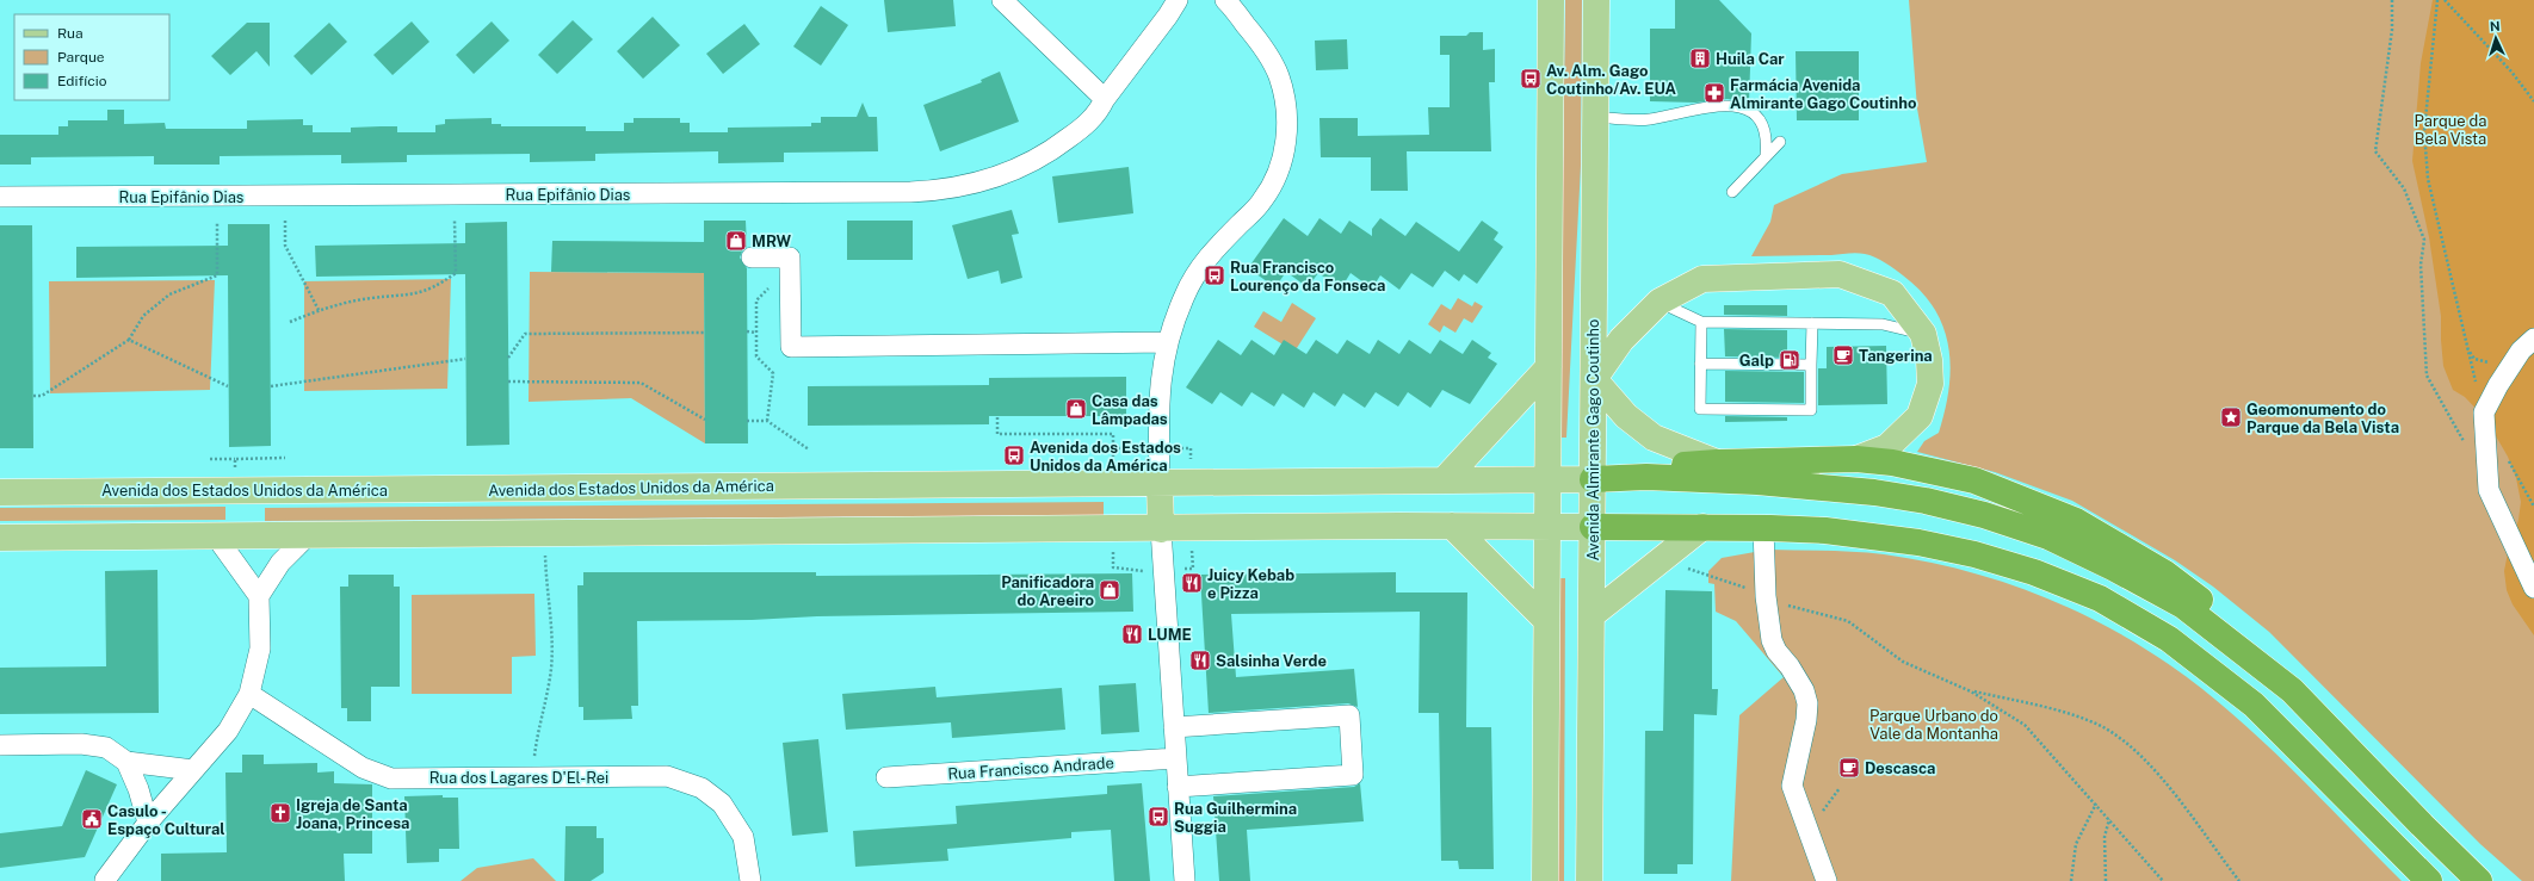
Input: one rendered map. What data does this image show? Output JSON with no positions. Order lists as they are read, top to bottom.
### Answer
{
  "streets": {
    "main road": ["Avenida Almirante Gago Coutinho", "Avenida dos Estados Unidos da América"],
    "street": ["Rua Epifânio Dias", "Rua Francisco Andrade", "Rua dos Lagares D'El-Rei"]
  },
  "crossings": [
    ["Avenida Almirante Gago Coutinho", "Avenida dos Estados Unidos da América"]
  ],
  "parks": ["Parque da Bela Vista", "Parque Urbano do Vale da Montanha"],
  "places": {
    "building": ["Huila Car"],
    "bus stop": [
      "Av. Alm. Gago Coutinho/Av. EUA",
      "Rua Francisco Lourenço da Fonseca",
      "Avenida dos Estados Unidos da América",
      "Rua Guilhermina Suggia"
    ],
    "pharmacy": ["Farmácia Avenida Almirante Gago Coutinho"],
    "shop": ["MRW", "Casa das Lâmpadas", "Panificadora do Areeiro"],
    "cafe": ["Tangerina", "Descasca"],
    "fuel station": ["Galp"],
    "place": ["Geomonumento do Parque da Bela Vista"],
    "restaurant": ["Juicy Kebab e Pizza", "LUME", "Salsinha Verde"],
    "church": ["Igreja de Santa Joana, Princesa"],
    "public building": ["Casulo - Espaço Cultural"]
  },
  "legend": ["Rua", "Parque", "Edifício"],
  "north": "top"
}
